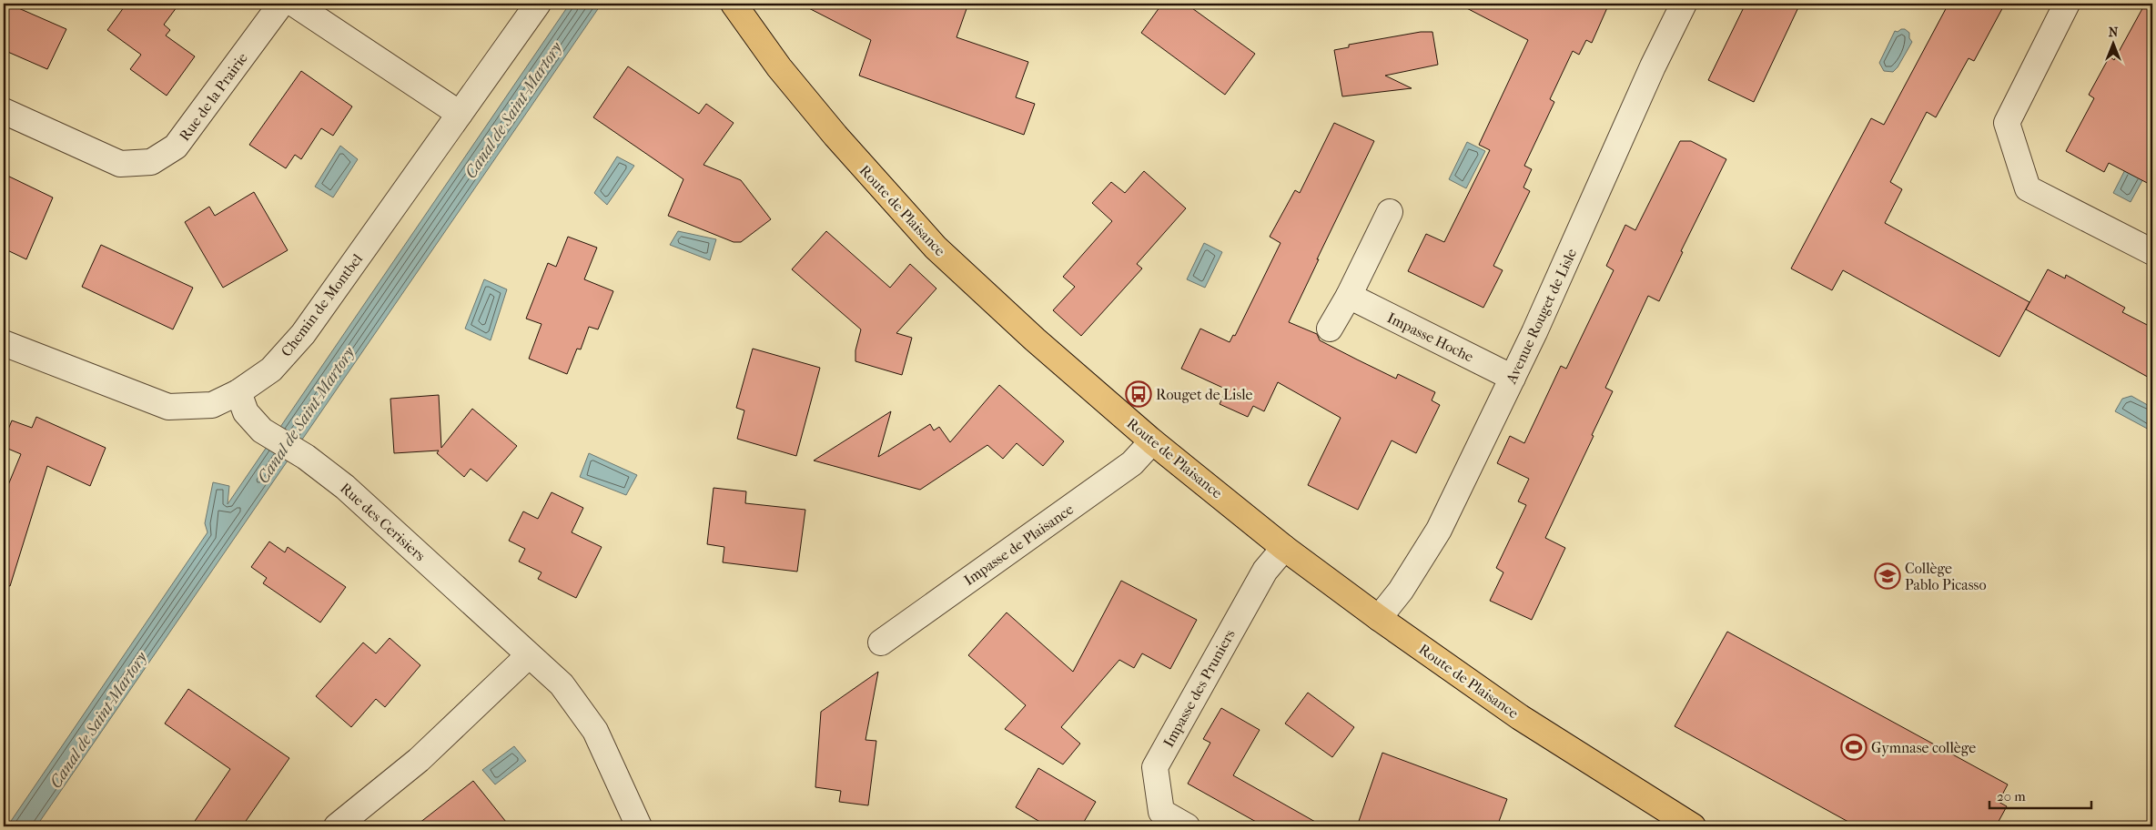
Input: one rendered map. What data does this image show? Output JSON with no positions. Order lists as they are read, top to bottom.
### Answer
{
  "streets": {
    "main road": ["Route de Plaisance"],
    "street": [
      "Rue de la Prairie",
      "Chemin de Montbel",
      "Avenue Rouget de Lisle",
      "Impasse Hoche",
      "Rue des Cerisiers",
      "Impasse de Plaisance",
      "Impasse des Pruniers"
    ]
  },
  "crossings": [
    ["Route de Plaisance", "Avenue Rouget de Lisle"],
    ["Route de Plaisance", "Impasse de Plaisance"],
    ["Route de Plaisance", "Impasse des Pruniers"],
    ["Chemin de Montbel", "Rue des Cerisiers"],
    ["Avenue Rouget de Lisle", "Impasse Hoche"]
  ],
  "water": ["Canal de Saint-Martory"],
  "places": {
    "bus stop": ["Rouget de Lisle"],
    "school or university": ["Collège Pablo Picasso"],
    "sports": ["Gymnase collège"]
  },
  "scale_bar": "20 m",
  "north": "top"
}
